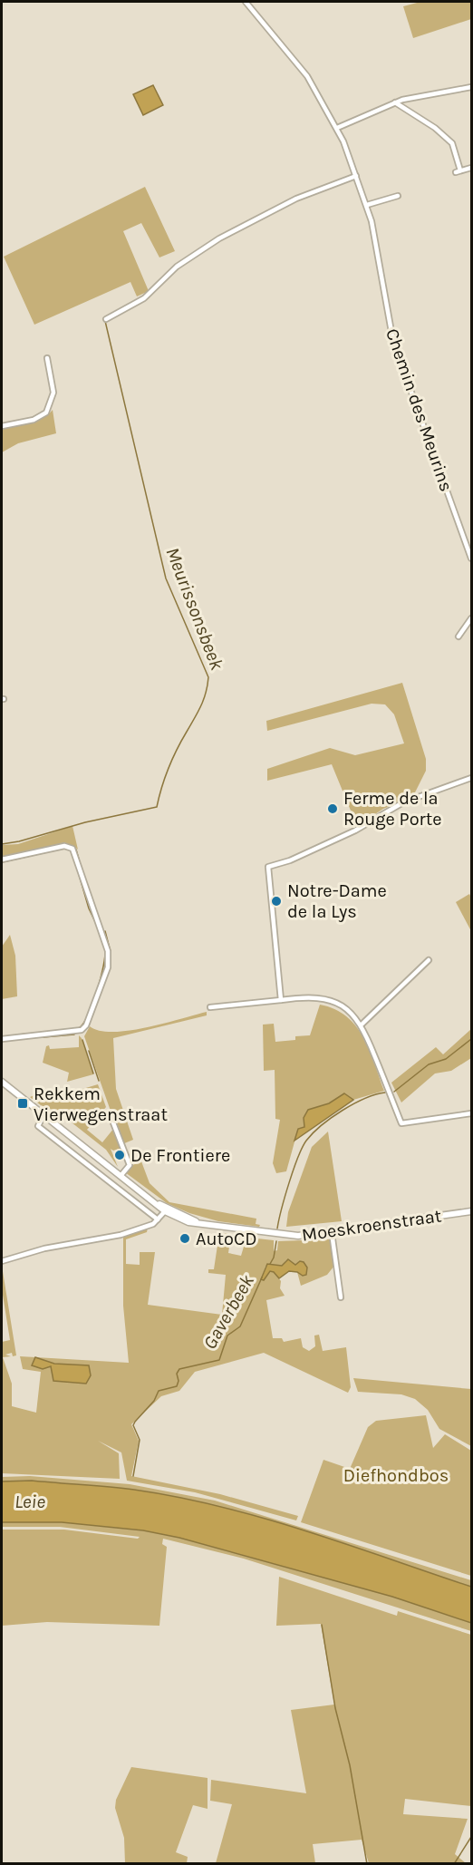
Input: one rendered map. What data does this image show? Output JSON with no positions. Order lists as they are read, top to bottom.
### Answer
{
  "streets": {
    "main road": ["Moeskroenstraat"],
    "street": ["Chemin des Meurins"]
  },
  "water": ["Meurissonsbeek", "Gaverbeek", "Leie"],
  "parks": ["Diefhondbos"],
  "places": {
    "other": [
      "Ferme de la Rouge Porte",
      "Notre-Dame de la Lys",
      "De Frontiere",
      "AutoCD"
    ],
    "transit": ["Rekkem Vierwegenstraat"]
  }
}
